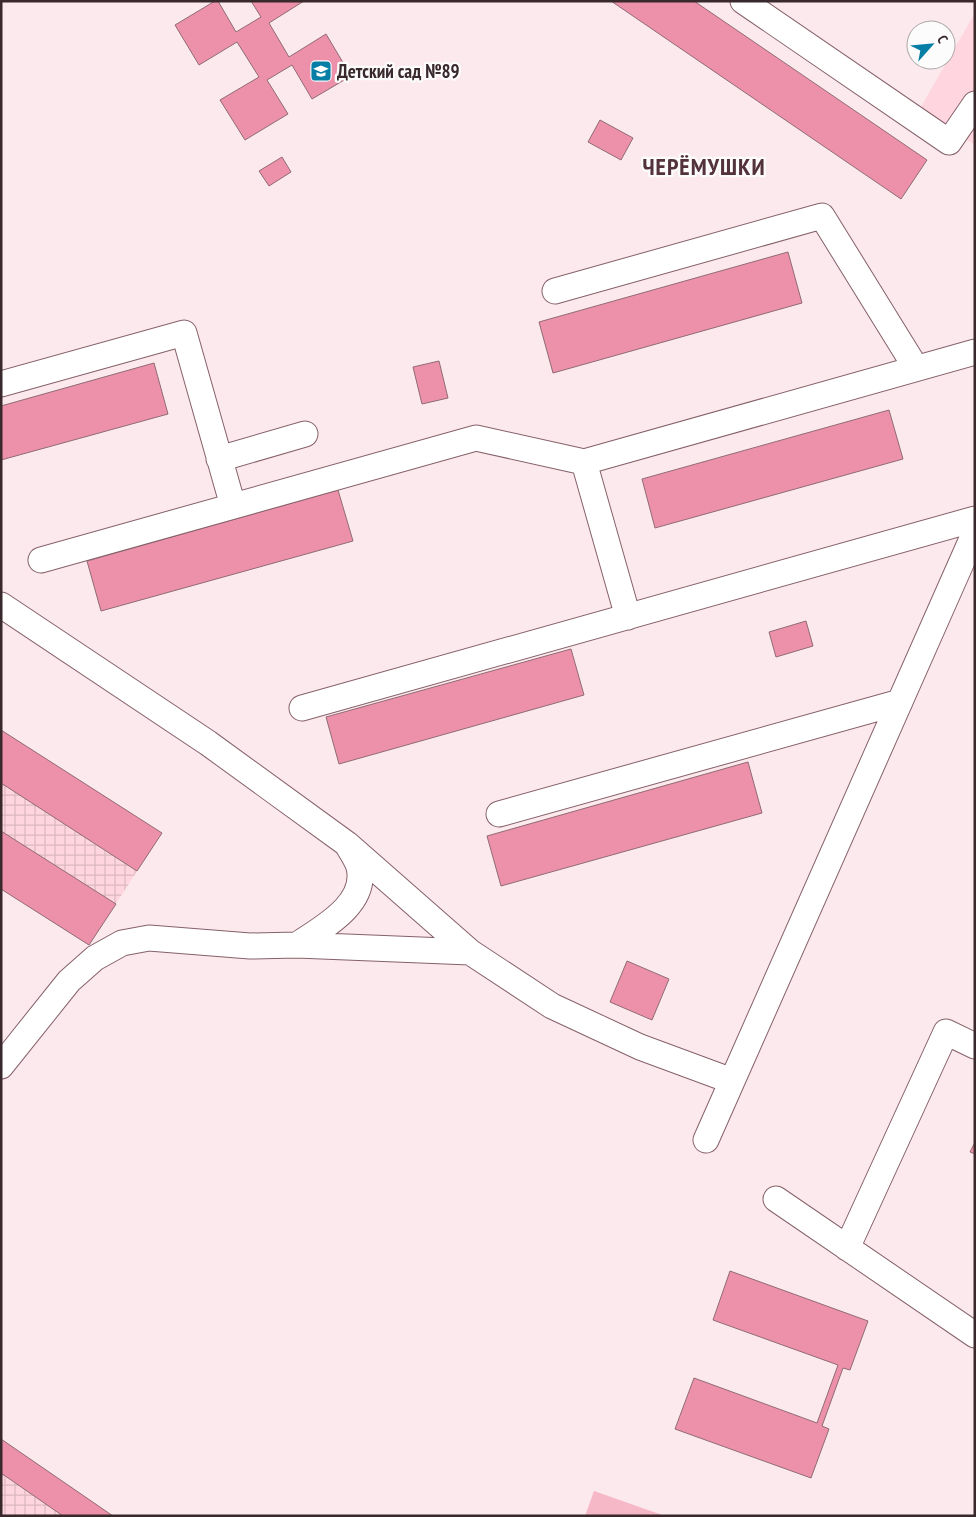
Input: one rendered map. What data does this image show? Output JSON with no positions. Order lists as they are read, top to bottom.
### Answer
{
  "districts": ["ЧЕРЁМУШКИ"],
  "places": {
    "school or university": ["Детский сад №89"]
  },
  "north": "top right"
}
